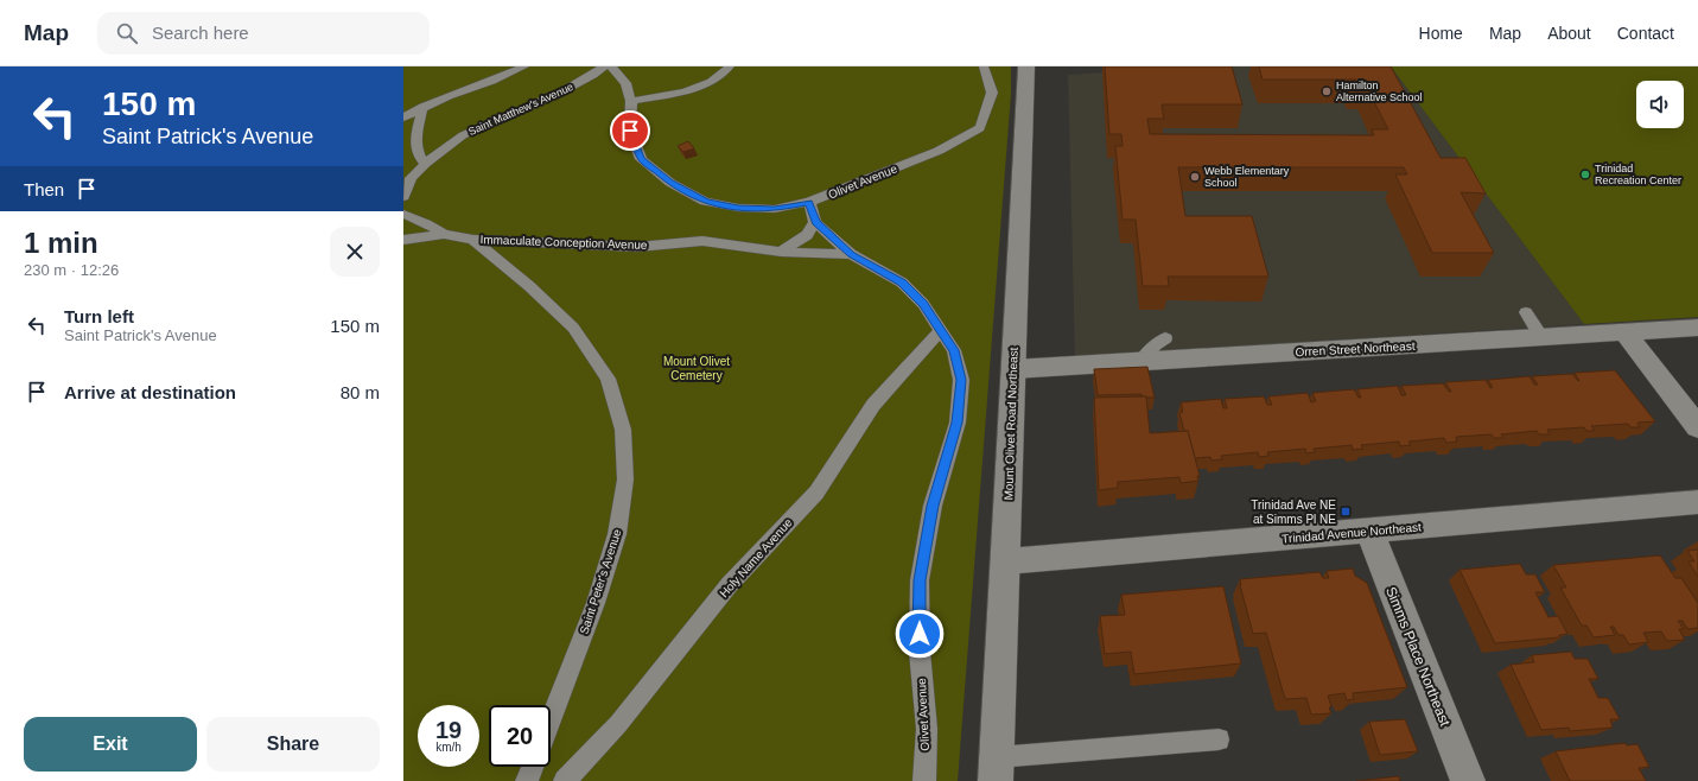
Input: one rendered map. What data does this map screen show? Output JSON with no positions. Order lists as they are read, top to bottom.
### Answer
{
  "streets": {
    "street": [
      "Orren Street Northeast",
      "Mount Olivet Road Northeast",
      "Trinidad Avenue Northeast",
      "Simms Place Northeast"
    ],
    "lane": [
      "Saint Matthew's Avenue",
      "Olivet Avenue",
      "Immaculate Conception Avenue",
      "Holy Name Avenue",
      "Saint Peter's Avenue"
    ]
  },
  "crossings": [
    ["Olivet Avenue", "Immaculate Conception Avenue"],
    ["Olivet Avenue", "Holy Name Avenue"],
    ["Immaculate Conception Avenue", "Saint Peter's Avenue"],
    ["Orren Street Northeast", "Mount Olivet Road Northeast"],
    ["Mount Olivet Road Northeast", "Trinidad Avenue Northeast"],
    ["Trinidad Avenue Northeast", "Simms Place Northeast"]
  ],
  "parks": ["Mount Olivet Cemetery"],
  "places": {
    "other": ["Hamilton Alternative School", "Trinidad Recreation Center", "Webb Elementary School"],
    "transit": ["Trinidad Ave NE at Simms Pl NE"]
  },
  "page": {
    "header": "Map",
    "search": "Search here",
    "nav": [
      "Home",
      "Map",
      "About",
      "Contact"
    ],
    "turn": ["150 m", "Saint Patrick's Avenue"],
    "then": "Then",
    "heading": ["1 min", "230 m · 12:26"],
    "list": [
      {
        "name": "Turn left",
        "note": "Saint Patrick's Avenue",
        "value": "150 m"
      },
      {
        "name": "Arrive at destination",
        "value": "80 m"
      }
    ],
    "speed": "19 km/h",
    "limit": "20",
    "buttons": ["Exit", "Share"]
  }
}
